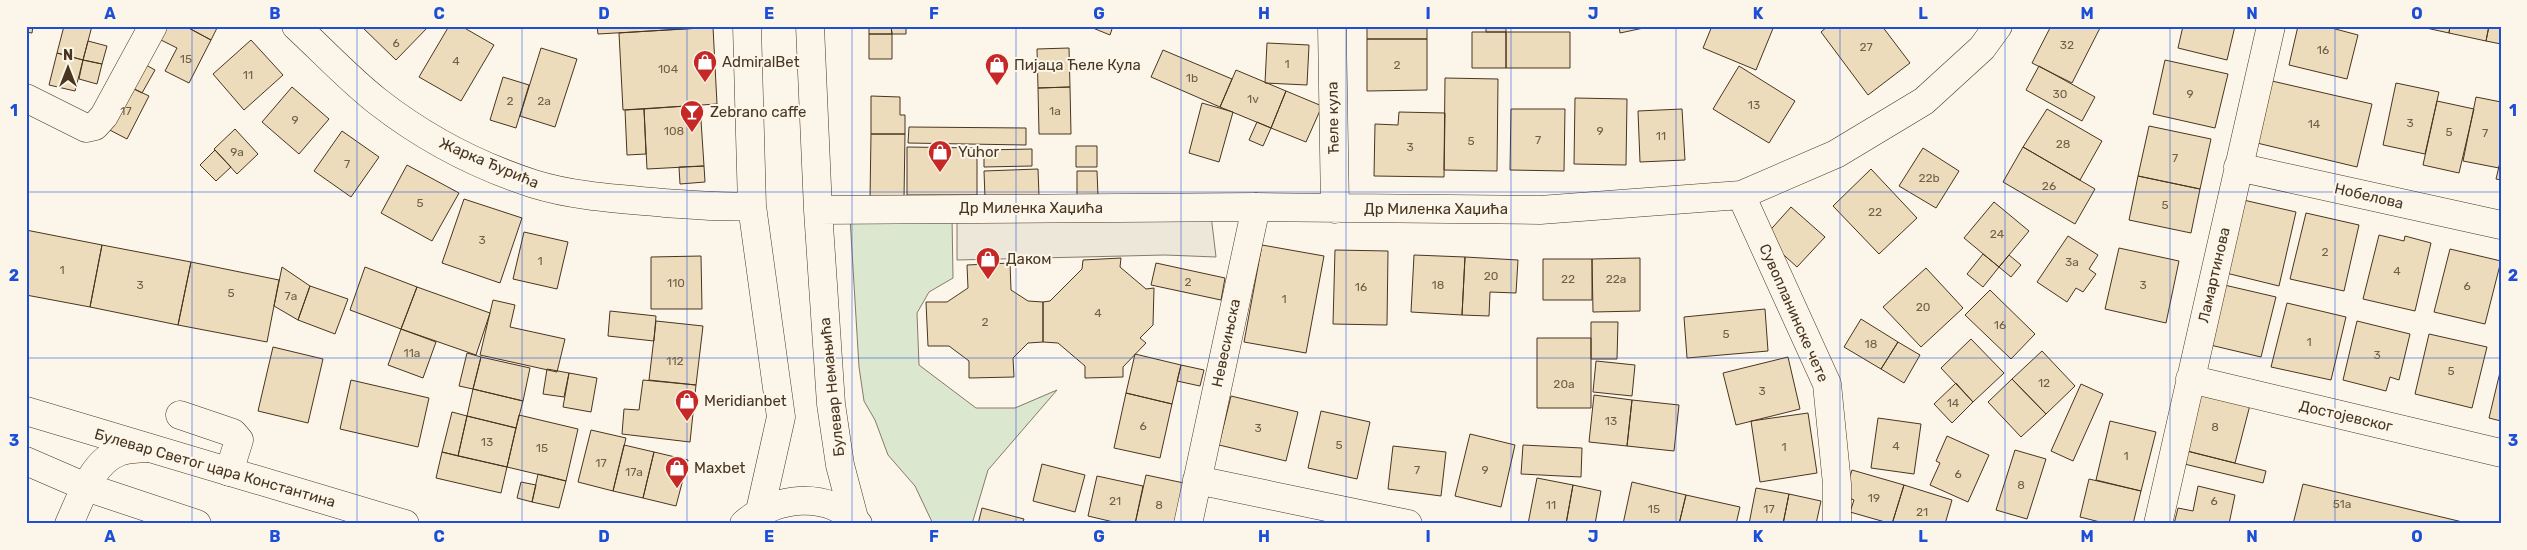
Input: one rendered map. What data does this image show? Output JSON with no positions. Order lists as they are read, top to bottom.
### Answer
{
  "streets": {
    "street": [
      "Ћеле кула",
      "Жарка Ђурића",
      "Нобелова",
      "Др Миленка Хаџића",
      "Ламартинова",
      "Сувопланинске чете",
      "Невесињска",
      "Булевар Немањића",
      "Достојевског",
      "Булевар Светог цара Константина"
    ]
  },
  "crossings": [
    ["Ћеле кула", "Др Миленка Хаџића"],
    ["Жарка Ђурића", "Булевар Немањића"],
    ["Нобелова", "Ламартинова"],
    ["Др Миленка Хаџића", "Сувопланинске чете"],
    ["Др Миленка Хаџића", "Невесињска"],
    ["Др Миленка Хаџића", "Булевар Немањића"],
    ["Ламартинова", "Достојевског"]
  ],
  "places": {
    "shop": [
      "AdmiralBet",
      "Пијаца Ћеле Кула",
      "Yuhor",
      "Даком",
      "Meridianbet",
      "Maxbet"
    ],
    "bar": ["Zebrano caffe"]
  },
  "house_numbers": [
    "6",
    "32",
    "27",
    "16",
    "15",
    "4",
    "1",
    "2",
    "104",
    "11",
    "1b",
    "30",
    "9",
    "1v",
    "2",
    "2a",
    "13",
    "17",
    "1a",
    "9",
    "3",
    "14",
    "108",
    "9",
    "5",
    "7",
    "11",
    "7",
    "5",
    "28",
    "3",
    "9a",
    "7",
    "7",
    "22b",
    "26",
    "5",
    "5",
    "22",
    "24",
    "3",
    "2",
    "1",
    "3a",
    "1",
    "4",
    "20",
    "22",
    "22a",
    "2",
    "110",
    "3",
    "18",
    "3",
    "6",
    "16",
    "5",
    "7a",
    "1",
    "20",
    "4",
    "2",
    "16",
    "5",
    "1",
    "18",
    "11a",
    "3",
    "112",
    "5",
    "12",
    "20a",
    "3",
    "14",
    "13",
    "6",
    "8",
    "3",
    "13",
    "5",
    "4",
    "1",
    "15",
    "1",
    "17",
    "7",
    "9",
    "17a",
    "6",
    "8",
    "19",
    "21",
    "6",
    "51a",
    "8",
    "11",
    "15",
    "17",
    "21"
  ],
  "north": "top",
  "grid": {
    "columns": [
      "A",
      "B",
      "C",
      "D",
      "E",
      "F",
      "G",
      "H",
      "I",
      "J",
      "K",
      "L",
      "M",
      "N",
      "O"
    ],
    "rows": ["1", "2", "3"]
  }
}
